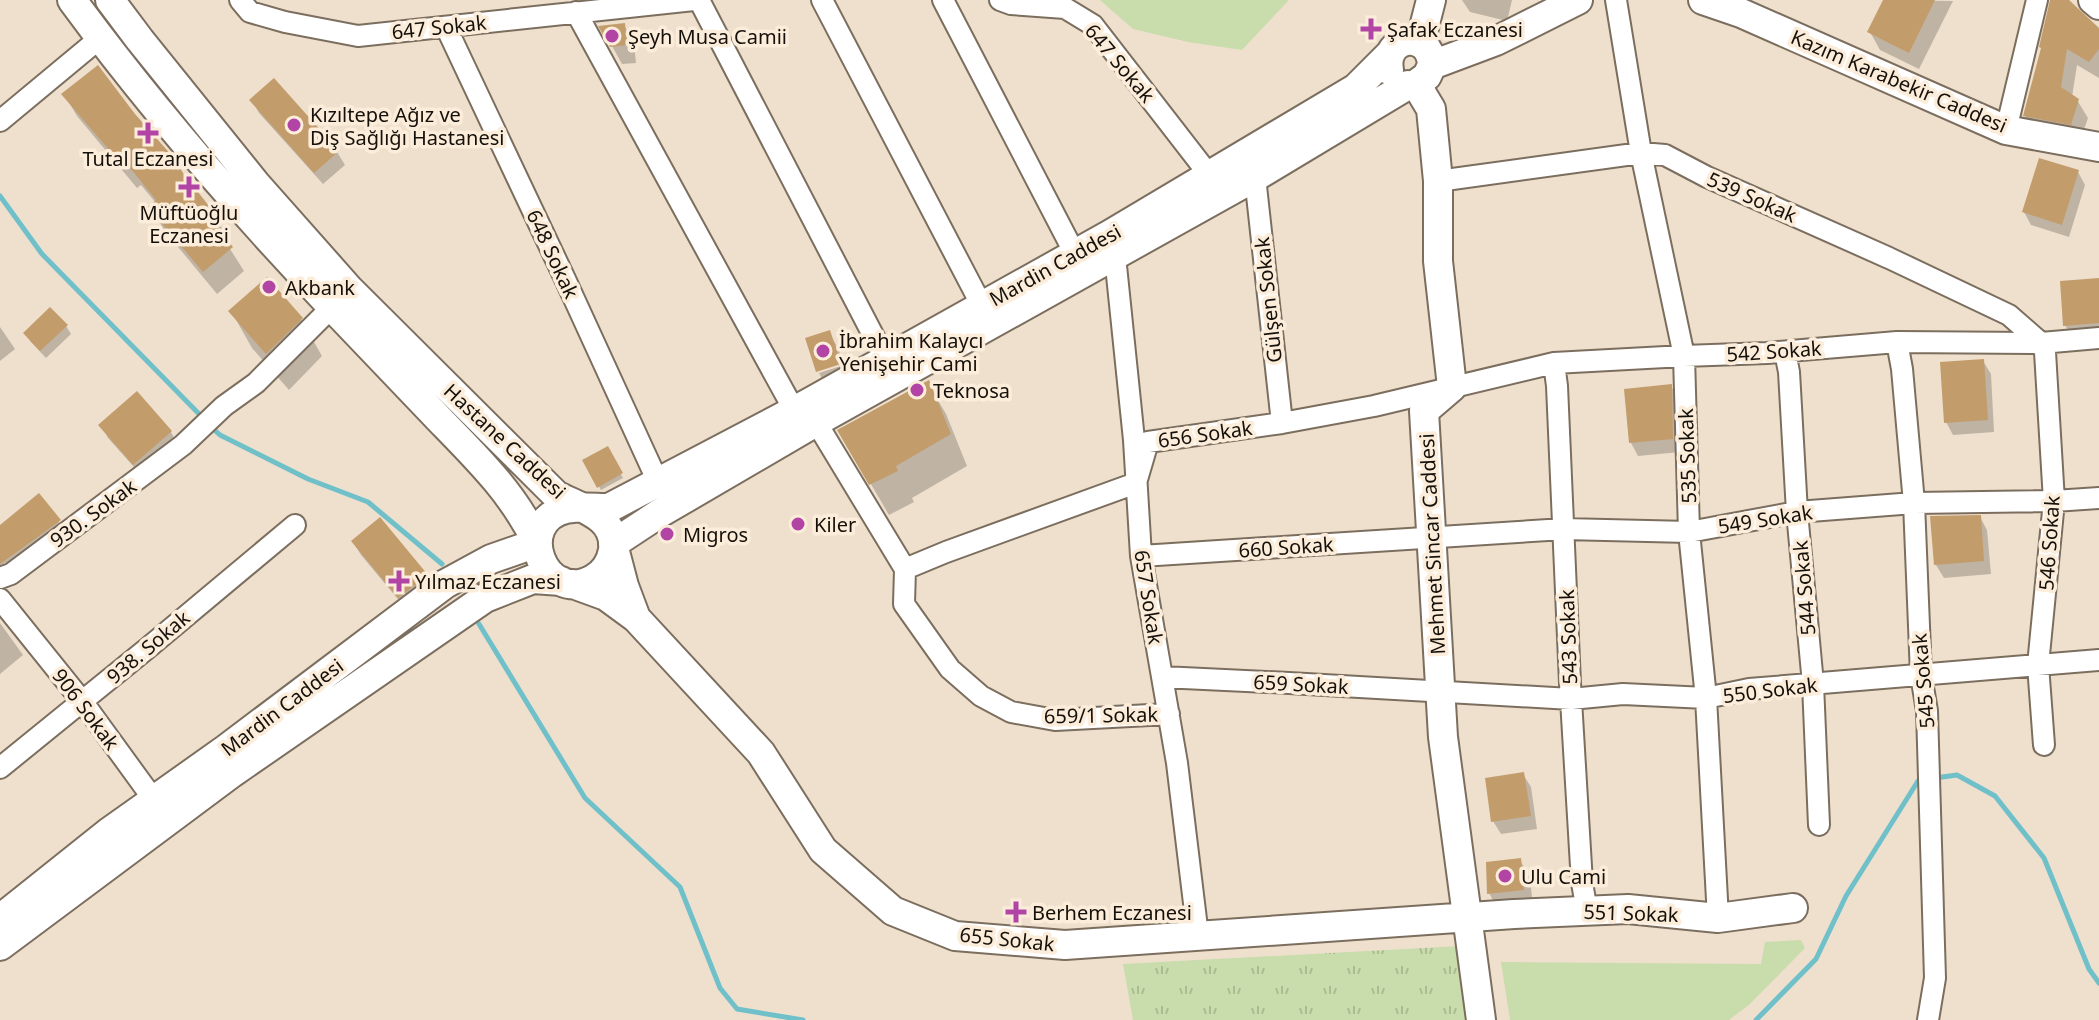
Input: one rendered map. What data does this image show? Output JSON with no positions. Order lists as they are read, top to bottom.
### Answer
{
  "streets": {
    "street": [
      "647 Sokak",
      "Kazım Karabekir Caddesi",
      "539 Sokak",
      "648 Sokak",
      "Mardin Caddesi",
      "Gülşen Sokak",
      "542 Sokak",
      "656 Sokak",
      "Hastane Caddesi",
      "535 Sokak",
      "930. Sokak",
      "549 Sokak",
      "546 Sokak",
      "Mehmet Sincar Caddesi",
      "660 Sokak",
      "544 Sokak",
      "657 Sokak",
      "543 Sokak",
      "938. Sokak",
      "545 Sokak",
      "659 Sokak",
      "550 Sokak",
      "906 Sokak",
      "659/1 Sokak",
      "551 Sokak",
      "655 Sokak"
    ]
  },
  "crossings": [
    ["647 Sokak", "648 Sokak"],
    ["647 Sokak", "Mardin Caddesi"],
    ["647 Sokak", "659/1 Sokak"],
    ["539 Sokak", "542 Sokak"],
    ["539 Sokak", "535 Sokak"],
    ["539 Sokak", "546 Sokak"],
    ["648 Sokak", "Mardin Caddesi"],
    ["Mardin Caddesi", "Gülşen Sokak"],
    ["Mardin Caddesi", "Hastane Caddesi"],
    ["Mardin Caddesi", "657 Sokak"],
    ["Mardin Caddesi", "906 Sokak"],
    ["Mardin Caddesi", "659/1 Sokak"],
    ["Mardin Caddesi", "655 Sokak"],
    ["Gülşen Sokak", "656 Sokak"],
    ["542 Sokak", "656 Sokak"],
    ["542 Sokak", "535 Sokak"],
    ["542 Sokak", "546 Sokak"],
    ["542 Sokak", "Mehmet Sincar Caddesi"],
    ["542 Sokak", "544 Sokak"],
    ["542 Sokak", "543 Sokak"],
    ["542 Sokak", "545 Sokak"],
    ["656 Sokak", "Mehmet Sincar Caddesi"],
    ["656 Sokak", "657 Sokak"],
    ["Hastane Caddesi", "930. Sokak"],
    ["Hastane Caddesi", "655 Sokak"],
    ["535 Sokak", "549 Sokak"],
    ["535 Sokak", "550 Sokak"],
    ["535 Sokak", "551 Sokak"],
    ["549 Sokak", "546 Sokak"],
    ["549 Sokak", "Mehmet Sincar Caddesi"],
    ["549 Sokak", "660 Sokak"],
    ["549 Sokak", "544 Sokak"],
    ["549 Sokak", "543 Sokak"],
    ["549 Sokak", "545 Sokak"],
    ["546 Sokak", "550 Sokak"],
    ["Mehmet Sincar Caddesi", "660 Sokak"],
    ["Mehmet Sincar Caddesi", "659 Sokak"],
    ["Mehmet Sincar Caddesi", "550 Sokak"],
    ["Mehmet Sincar Caddesi", "551 Sokak"],
    ["Mehmet Sincar Caddesi", "655 Sokak"],
    ["660 Sokak", "657 Sokak"],
    ["544 Sokak", "550 Sokak"],
    ["657 Sokak", "659 Sokak"],
    ["657 Sokak", "659/1 Sokak"],
    ["657 Sokak", "655 Sokak"],
    ["543 Sokak", "550 Sokak"],
    ["543 Sokak", "551 Sokak"],
    ["938. Sokak", "906 Sokak"],
    ["545 Sokak", "550 Sokak"],
    ["659 Sokak", "550 Sokak"],
    ["551 Sokak", "655 Sokak"]
  ],
  "places": {
    "health": [
      "Şafak Eczanesi",
      "Tutal Eczanesi",
      "Müftüoğlu Eczanesi",
      "Yılmaz Eczanesi",
      "Berhem Eczanesi"
    ],
    "other": [
      "Şeyh Musa Camii",
      "Kızıltepe Ağız ve Diş Sağlığı Hastanesi",
      "Akbank",
      "İbrahim Kalaycı Yenişehir Cami",
      "Teknosa",
      "Kiler",
      "Migros",
      "Ulu Cami"
    ]
  }
}
